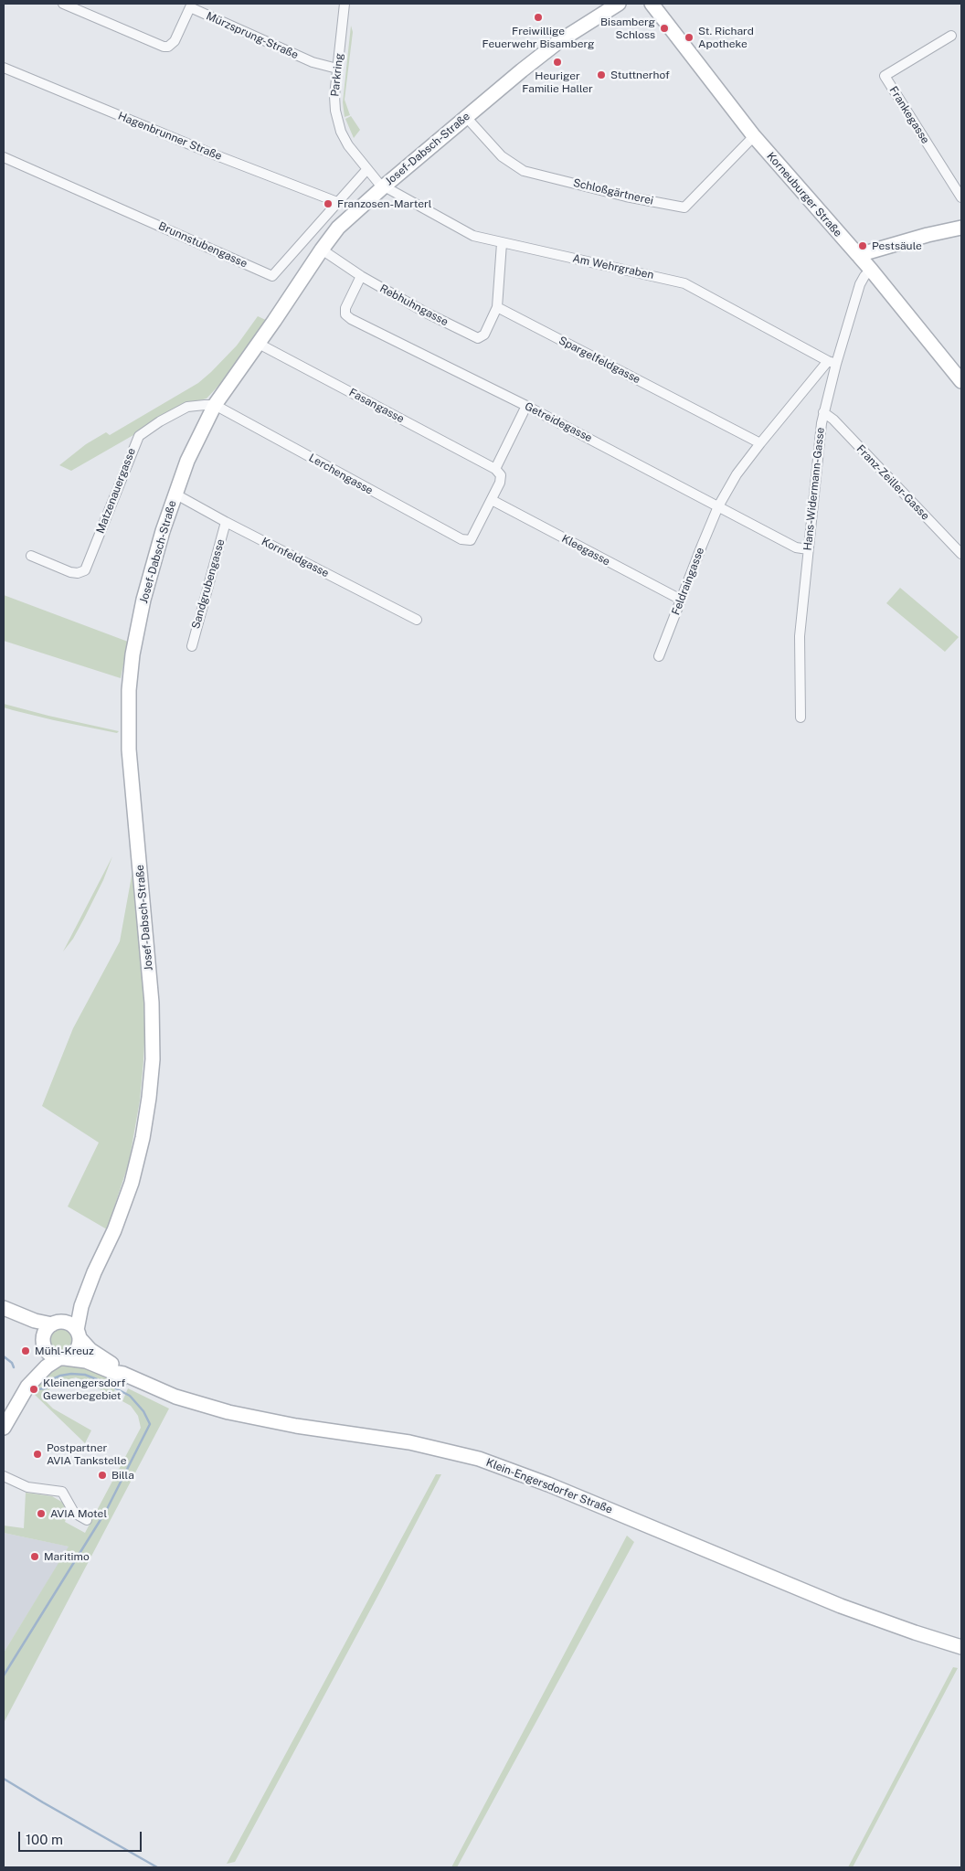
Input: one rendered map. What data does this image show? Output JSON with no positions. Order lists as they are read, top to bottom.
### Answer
{
  "streets": {
    "main road": ["Josef-Dabsch-Straße", "Korneuburger Straße", "Klein-Engersdorfer Straße"],
    "street": [
      "Mürzsprung-Straße",
      "Parkring",
      "Frankegasse",
      "Hagenbrunner Straße",
      "Schloßgärtnerei",
      "Brunnstubengasse",
      "Am Wehrgraben",
      "Rebhuhngasse",
      "Spargelfeldgasse",
      "Fasangasse",
      "Getreidegasse",
      "Lerchengasse",
      "Franz-Zeiller-Gasse",
      "Hans-Widermann-Gasse",
      "Matzenauergasse",
      "Kleegasse",
      "Kornfeldgasse",
      "Feldraingasse",
      "Sandgrubengasse"
    ]
  },
  "crossings": [
    ["Mürzsprung-Straße", "Parkring"],
    ["Parkring", "Josef-Dabsch-Straße"],
    ["Parkring", "Brunnstubengasse"],
    ["Parkring", "Am Wehrgraben"],
    ["Hagenbrunner Straße", "Brunnstubengasse"],
    ["Josef-Dabsch-Straße", "Schloßgärtnerei"],
    ["Josef-Dabsch-Straße", "Am Wehrgraben"],
    ["Josef-Dabsch-Straße", "Rebhuhngasse"],
    ["Josef-Dabsch-Straße", "Fasangasse"],
    ["Josef-Dabsch-Straße", "Lerchengasse"],
    ["Josef-Dabsch-Straße", "Matzenauergasse"],
    ["Josef-Dabsch-Straße", "Kornfeldgasse"],
    ["Josef-Dabsch-Straße", "Klein-Engersdorfer Straße"],
    ["Schloßgärtnerei", "Korneuburger Straße"],
    ["Korneuburger Straße", "Hans-Widermann-Gasse"],
    ["Am Wehrgraben", "Hans-Widermann-Gasse"],
    ["Rebhuhngasse", "Spargelfeldgasse"],
    ["Rebhuhngasse", "Getreidegasse"],
    ["Getreidegasse", "Hans-Widermann-Gasse"],
    ["Getreidegasse", "Feldraingasse"],
    ["Lerchengasse", "Matzenauergasse"],
    ["Lerchengasse", "Kleegasse"],
    ["Franz-Zeiller-Gasse", "Hans-Widermann-Gasse"],
    ["Kleegasse", "Feldraingasse"],
    ["Kornfeldgasse", "Sandgrubengasse"]
  ],
  "places": [
    "Freiwillige Feuerwehr Bisamberg",
    "Bisamberg Schloss",
    "St. Richard Apotheke",
    "Heuriger Familie Haller",
    "Stuttnerhof",
    "Franzosen-Marterl",
    "Pestsäule",
    "Mühl-Kreuz",
    "Kleinengersdorf Gewerbegebiet",
    "Postpartner AVIA Tankstelle",
    "Billa",
    "AVIA Motel",
    "Maritimo"
  ],
  "scale_bar": "100 m"
}
